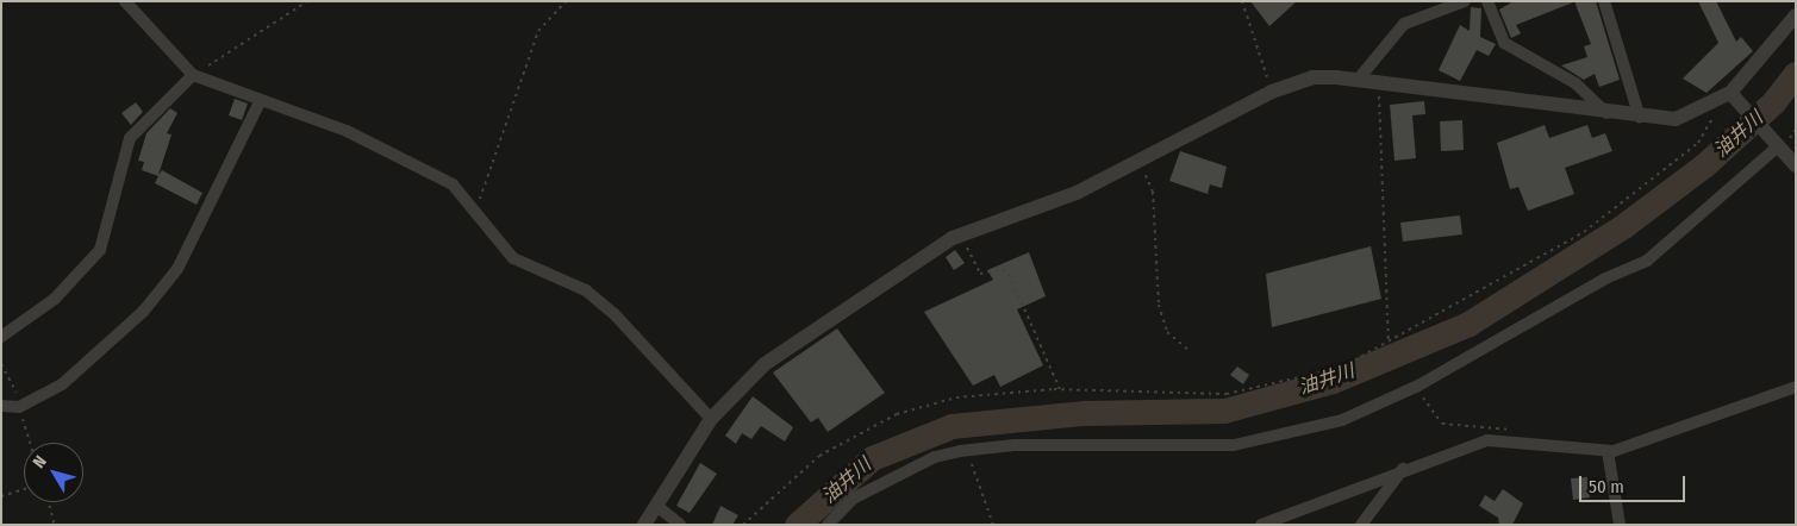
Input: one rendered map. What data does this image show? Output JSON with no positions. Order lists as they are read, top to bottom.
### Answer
{
  "water": ["油井川"],
  "scale_bar": "50 m",
  "north": "top left"
}
